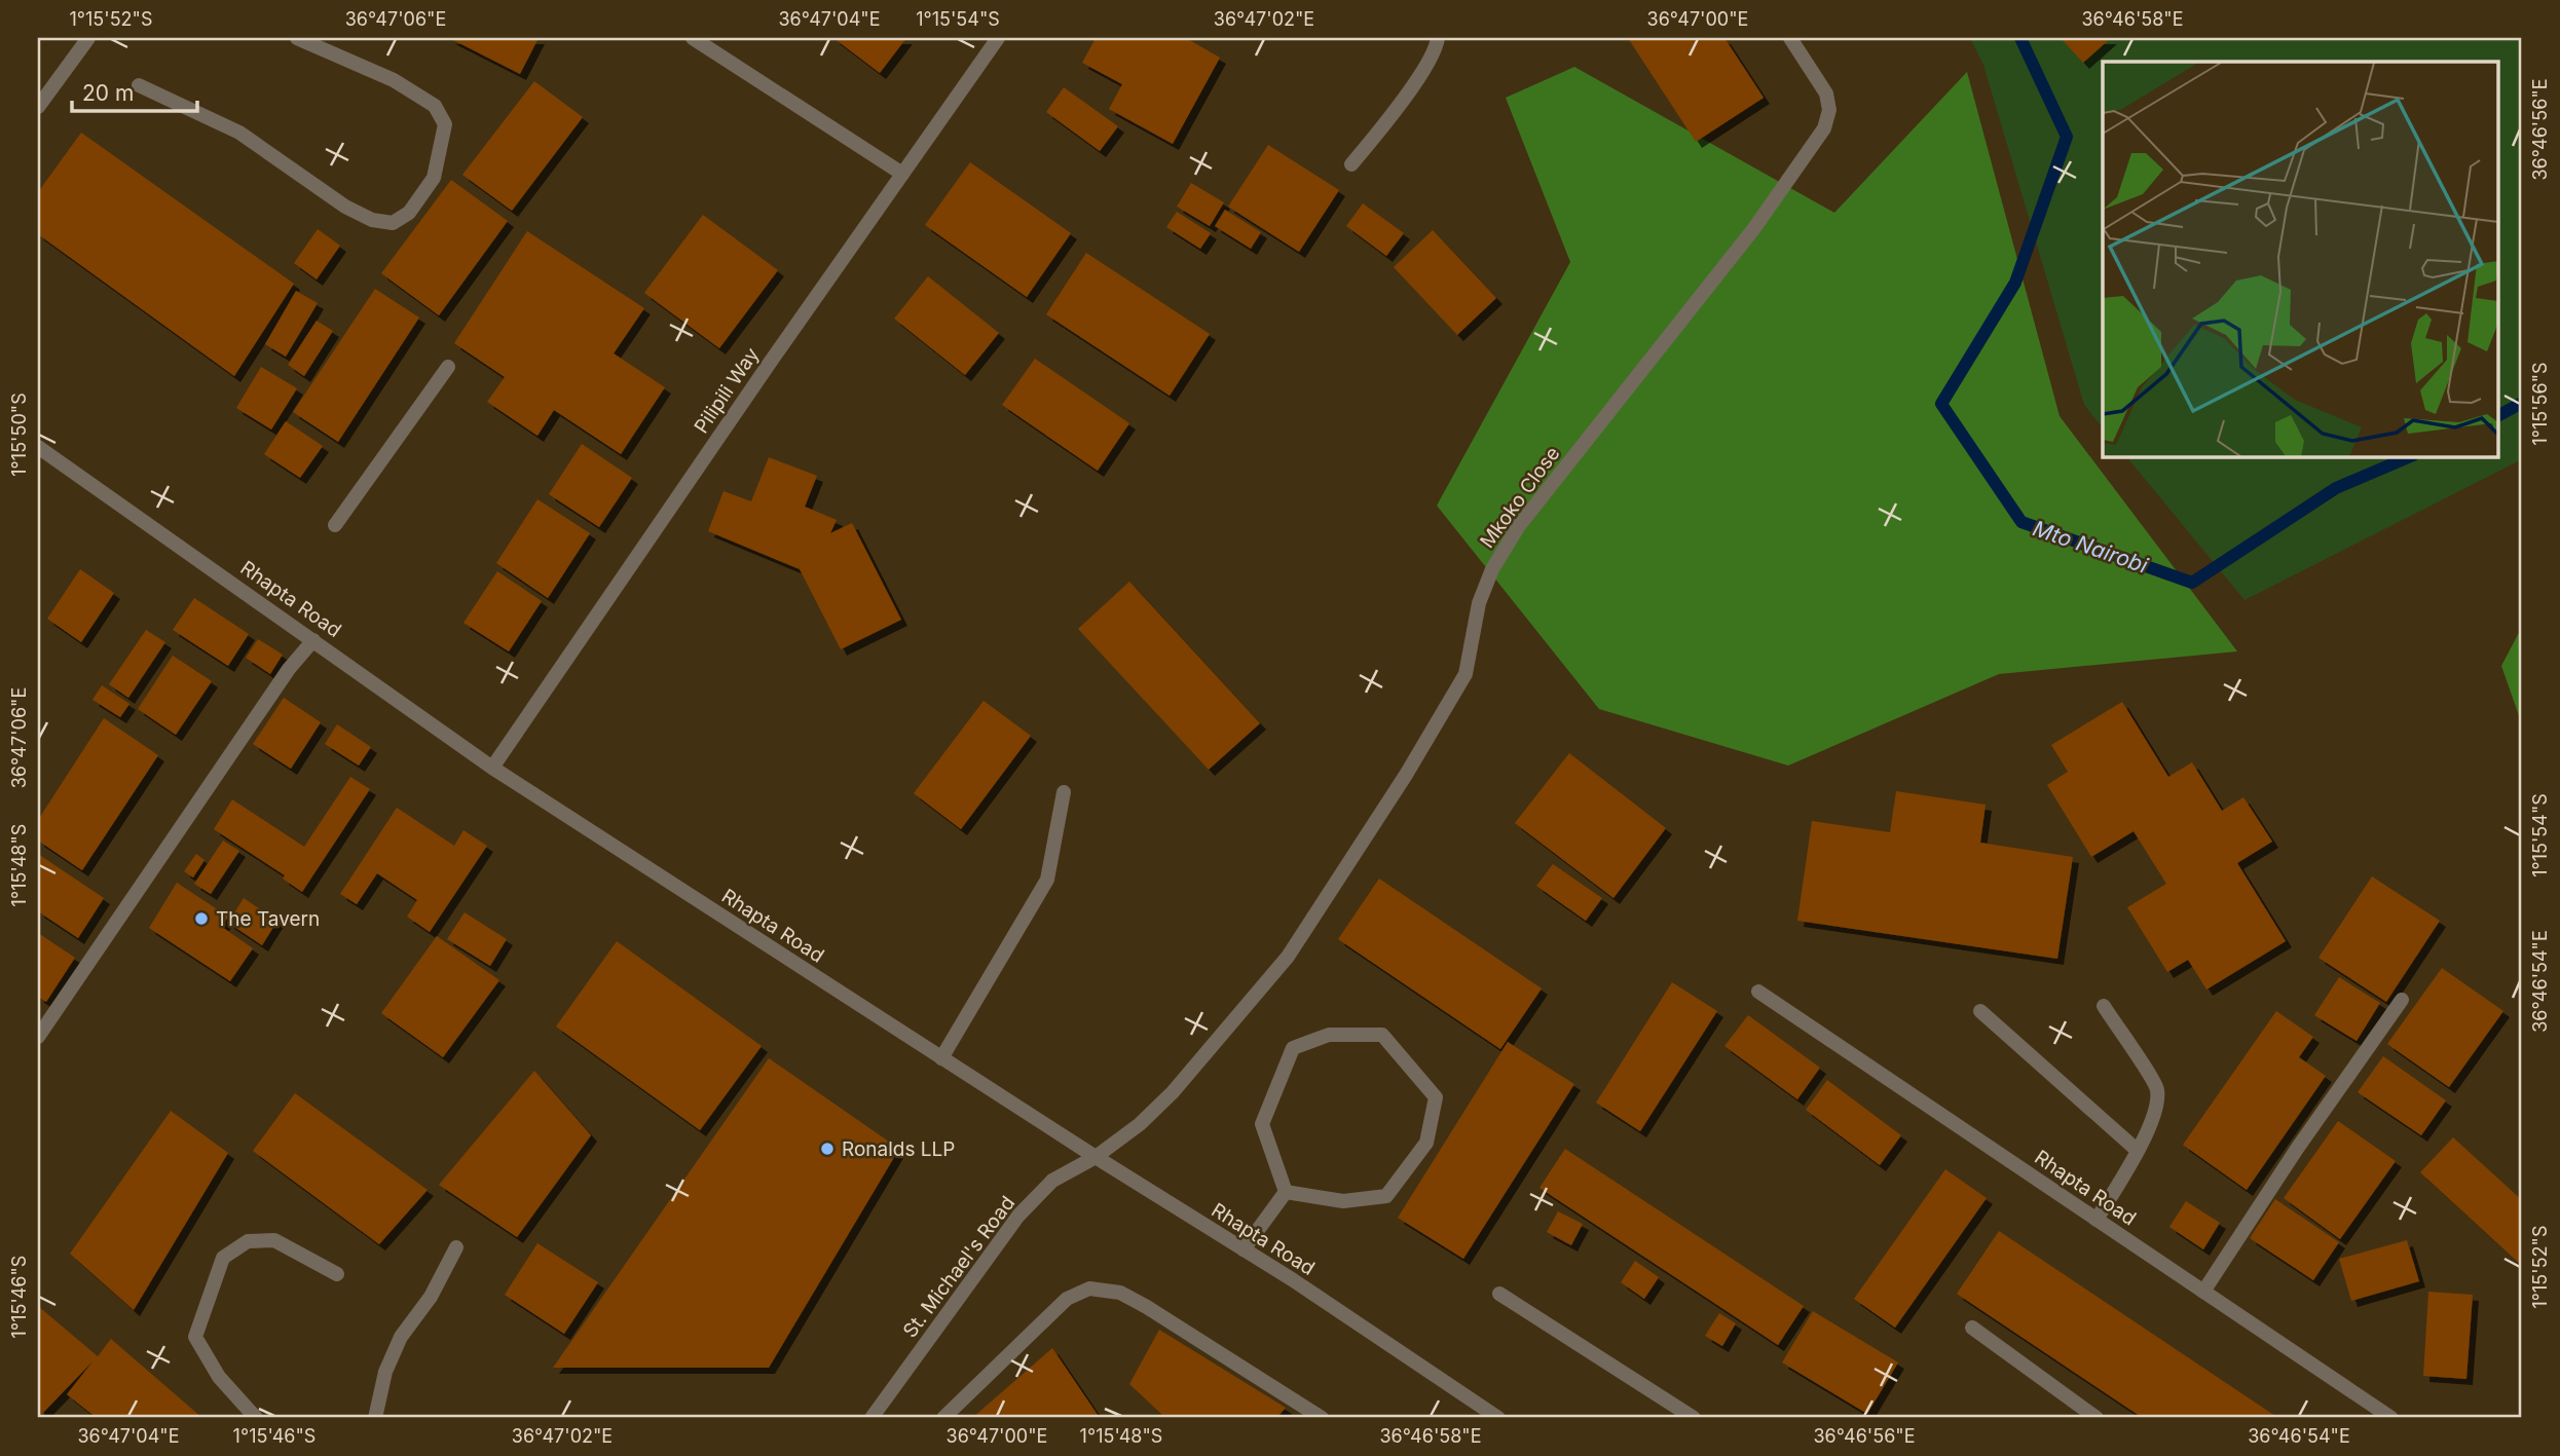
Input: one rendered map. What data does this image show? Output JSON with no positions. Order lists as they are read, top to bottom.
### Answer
{
  "streets": {
    "street": [
      "Pilipili Way",
      "Mkoko Close",
      "Rhapta Road",
      "St. Michael's Road"
    ]
  },
  "crossings": [
    ["Pilipili Way", "Rhapta Road"],
    ["Mkoko Close", "Rhapta Road"],
    ["Mkoko Close", "St. Michael's Road"],
    ["Rhapta Road", "St. Michael's Road"]
  ],
  "water": ["Mto Nairobi"],
  "places": ["The Tavern", "Ronalds LLP"],
  "scale_bar": "20 m",
  "coordinates": [
    "1°15'52\"S",
    "36°47'06\"E",
    "36°47'04\"E",
    "1°15'54\"S",
    "36°47'02\"E",
    "36°47'00\"E",
    "36°46'58\"E",
    "36°46'56\"E",
    "1°15'56\"S",
    "1°15'50\"S",
    "1°15'48\"S",
    "36°46'54\"E",
    "1°15'46\"S"
  ]
}
